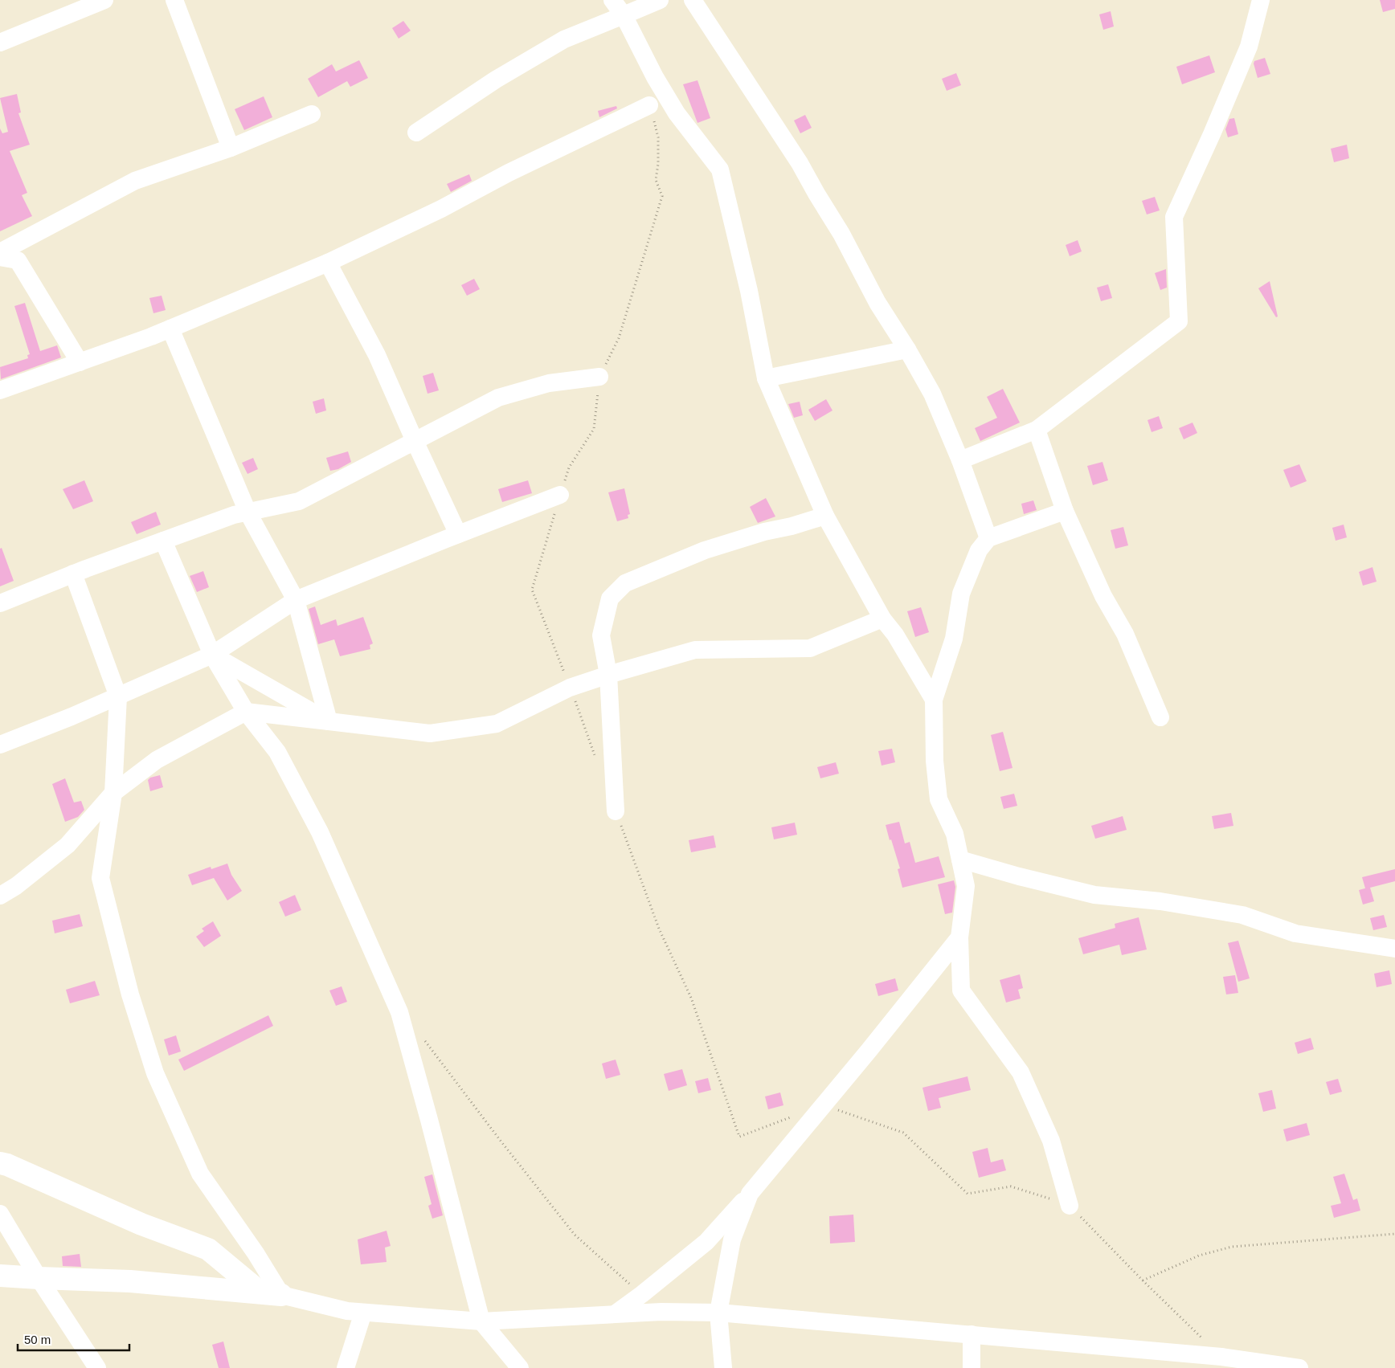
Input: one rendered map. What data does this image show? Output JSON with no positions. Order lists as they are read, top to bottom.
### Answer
{
  "scale_bar": "50 m"
}
